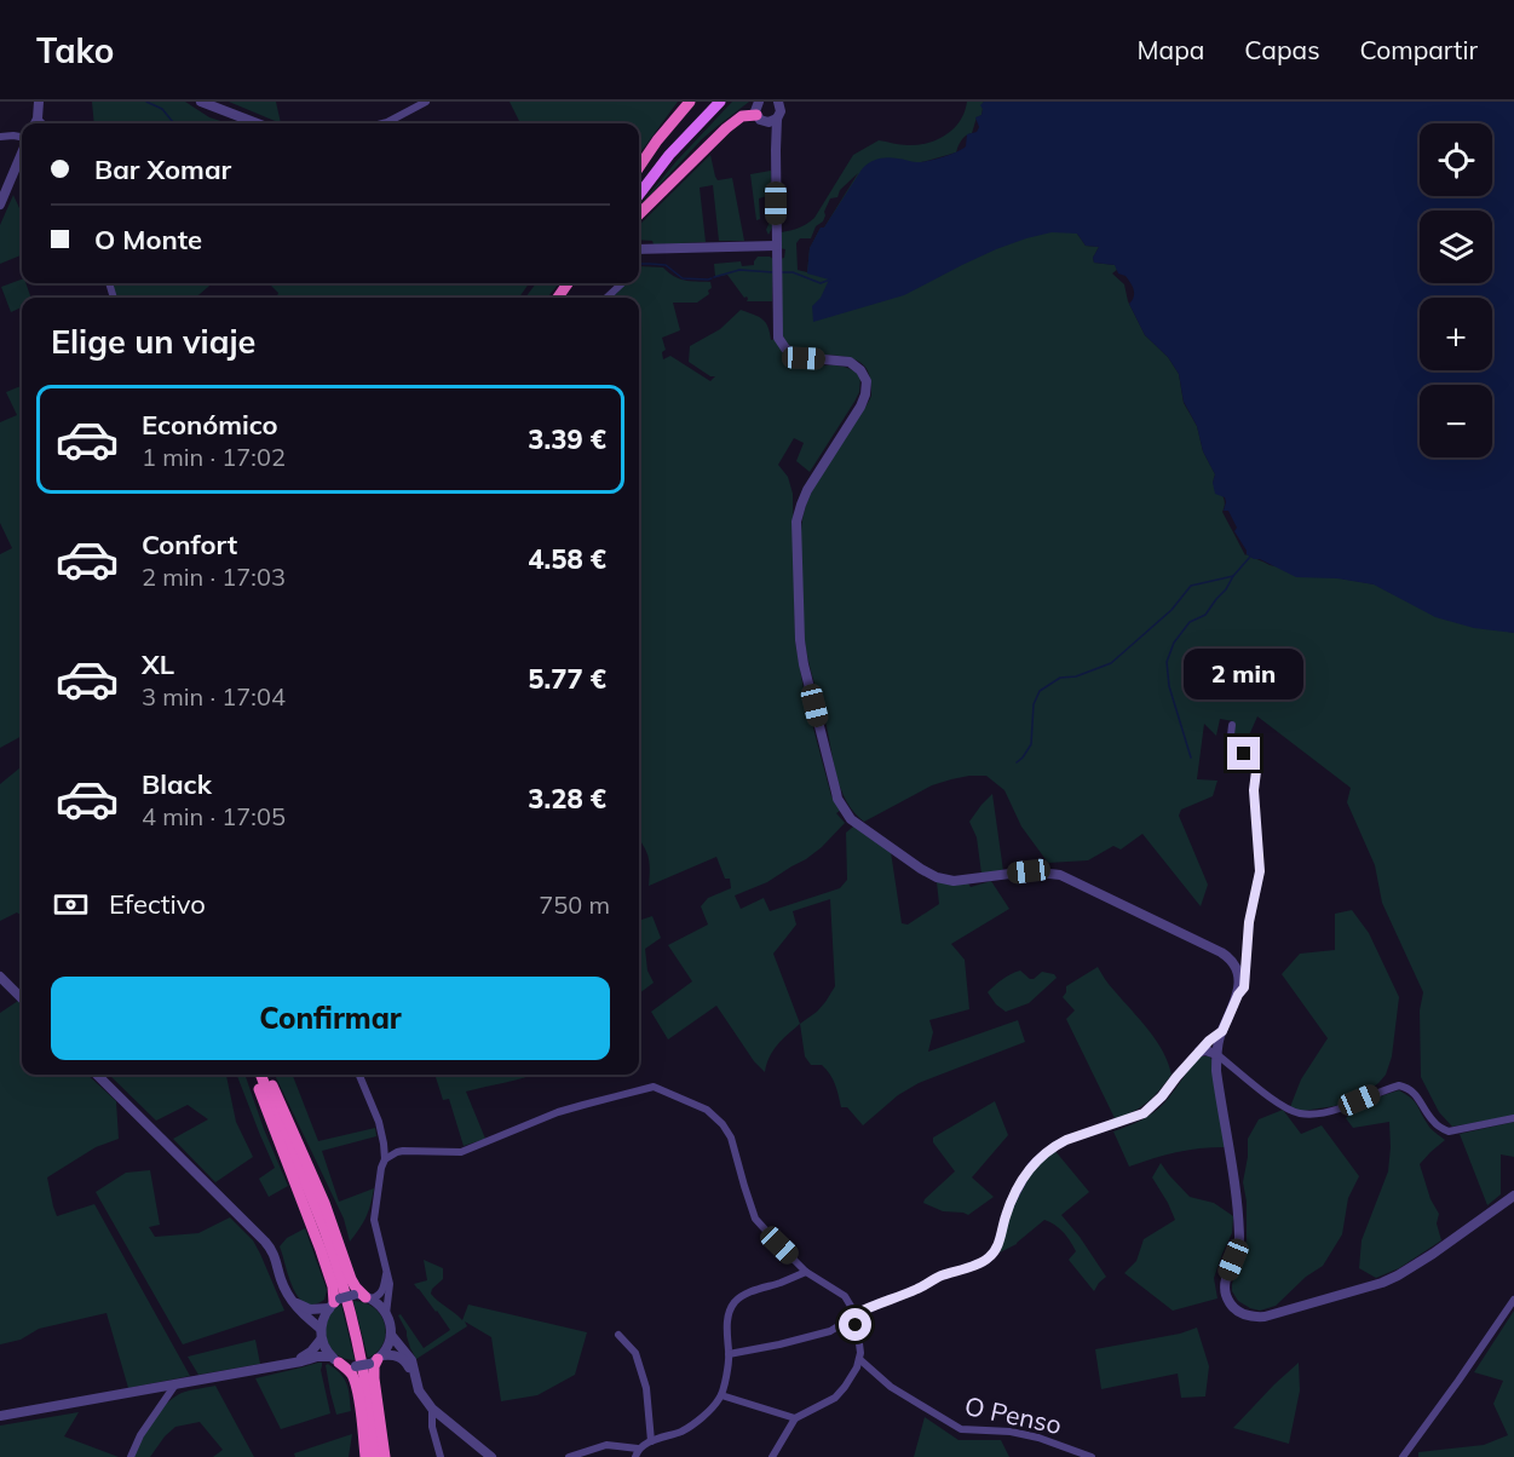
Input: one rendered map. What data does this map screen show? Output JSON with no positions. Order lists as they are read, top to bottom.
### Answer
{
  "streets": {
    "street": ["O Penso"]
  },
  "page": {
    "header": "Tako",
    "nav": ["Mapa", "Capas", "Compartir"],
    "map_buttons": ["+", "−"],
    "banner": ["Bar Xomar", "O Monte"],
    "heading": "Elige un viaje",
    "list": [
      {
        "name": "Económico",
        "note": "1 min · 17:02",
        "value": "3.39 €"
      },
      {
        "name": "Confort",
        "note": "2 min · 17:03",
        "value": "4.58 €"
      },
      {
        "name": "XL",
        "note": "3 min · 17:04",
        "value": "5.77 €"
      },
      {
        "name": "Black",
        "note": "4 min · 17:05",
        "value": "3.28 €"
      }
    ],
    "bubble": "2 min",
    "pay": ["Efectivo", "750 m"],
    "buttons": "Confirmar"
  }
}
